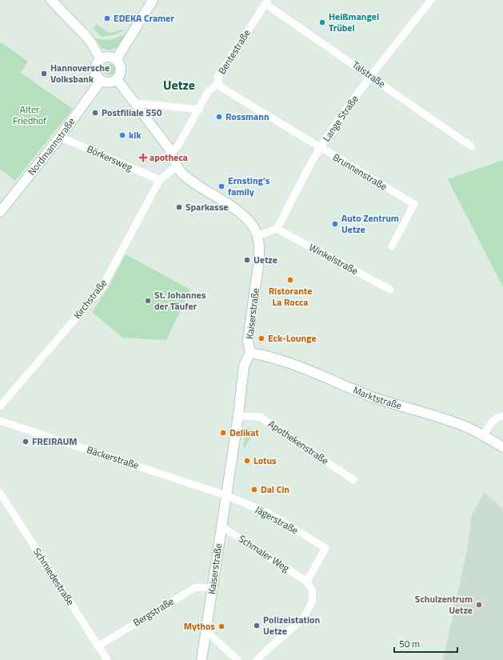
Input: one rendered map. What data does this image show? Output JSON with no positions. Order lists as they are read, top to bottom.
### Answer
{
  "streets": {
    "street": [
      "Bentestraße",
      "Talstraße",
      "Lange Straße",
      "Nordmannstraße",
      "Börkersweg",
      "Brunnenstraße",
      "Winkelstraße",
      "Kirchstraße",
      "Kaiserstraße",
      "Marktstraße",
      "Apothekenstraße",
      "Bäckerstraße",
      "Jägerstraße",
      "Schmaler Weg",
      "Schmiedestraße",
      "Bergstraße"
    ]
  },
  "crossings": [
    ["Bentestraße", "Talstraße"],
    ["Bentestraße", "Brunnenstraße"],
    ["Bentestraße", "Kaiserstraße"],
    ["Talstraße", "Lange Straße"],
    ["Lange Straße", "Brunnenstraße"],
    ["Lange Straße", "Winkelstraße"],
    ["Nordmannstraße", "Börkersweg"],
    ["Nordmannstraße", "Kaiserstraße"],
    ["Börkersweg", "Kirchstraße"],
    ["Kirchstraße", "Kaiserstraße"],
    ["Kaiserstraße", "Marktstraße"],
    ["Kaiserstraße", "Apothekenstraße"],
    ["Kaiserstraße", "Bäckerstraße"],
    ["Kaiserstraße", "Jägerstraße"],
    ["Kaiserstraße", "Schmaler Weg"],
    ["Kaiserstraße", "Bergstraße"],
    ["Bäckerstraße", "Jägerstraße"],
    ["Jägerstraße", "Schmaler Weg"],
    ["Schmiedestraße", "Bergstraße"]
  ],
  "districts": ["Uetze"],
  "parks": ["Alter Friedhof"],
  "places": {
    "other": [
      "EDEKA Cramer",
      "Heißmangel Trübel",
      "Hannoversche Volksbank",
      "Postfiliale 550",
      "Rossmann",
      "kik",
      "Ernsting's family",
      "Sparkasse",
      "Auto Zentrum Uetze",
      "Uetze",
      "Ristorante La Rocca",
      "St. Johannes der Täufer",
      "Eck-Lounge",
      "Delikat",
      "FREIRAUM",
      "Lotus",
      "Dal Cin",
      "Schulzentrum Uetze",
      "Polizeistation Uetze",
      "Mythos"
    ],
    "health": ["apotheca"]
  },
  "scale_bar": "50 m"
}
